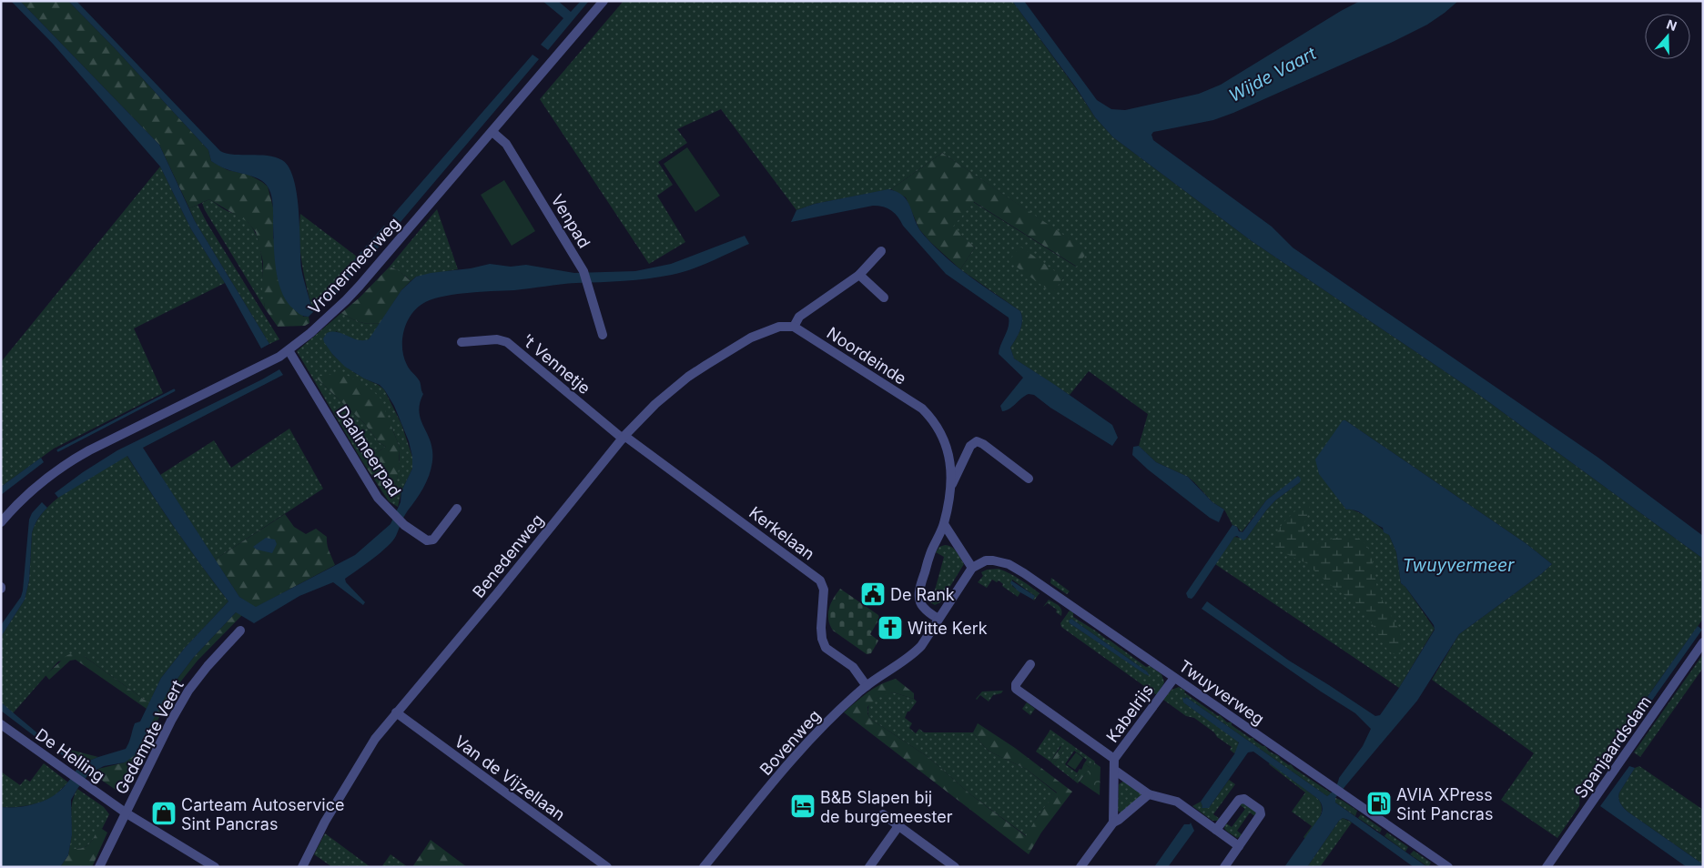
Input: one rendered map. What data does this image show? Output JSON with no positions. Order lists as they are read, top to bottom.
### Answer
{
  "streets": {
    "street": [
      "Venpad",
      "Vronermeerweg",
      "Noordeinde",
      "'t Vennetje",
      "Daalmeerpad",
      "Kerkelaan",
      "Benedenweg",
      "Twuyverweg",
      "Kabelrijs",
      "Gedempte Veert",
      "Bovenweg",
      "Spanjaardsdam",
      "De Helling",
      "Van de Vijzellaan"
    ]
  },
  "crossings": [
    ["Venpad", "Vronermeerweg"],
    ["Vronermeerweg", "Daalmeerpad"],
    ["Noordeinde", "Benedenweg"],
    ["Noordeinde", "Bovenweg"],
    ["'t Vennetje", "Kerkelaan"],
    ["'t Vennetje", "Benedenweg"],
    ["Kerkelaan", "Benedenweg"],
    ["Kerkelaan", "Bovenweg"],
    ["Benedenweg", "Van de Vijzellaan"],
    ["Twuyverweg", "Kabelrijs"],
    ["Twuyverweg", "Bovenweg"],
    ["Gedempte Veert", "De Helling"]
  ],
  "water": ["Wijde Vaart", "Twuyvermeer"],
  "places": {
    "public building": ["De Rank"],
    "church": ["Witte Kerk"],
    "fuel station": ["AVIA XPress Sint Pancras"],
    "hotel": ["B&B Slapen bij de burgemeester"],
    "shop": ["Carteam Autoservice Sint Pancras"]
  },
  "north": "top"
}
